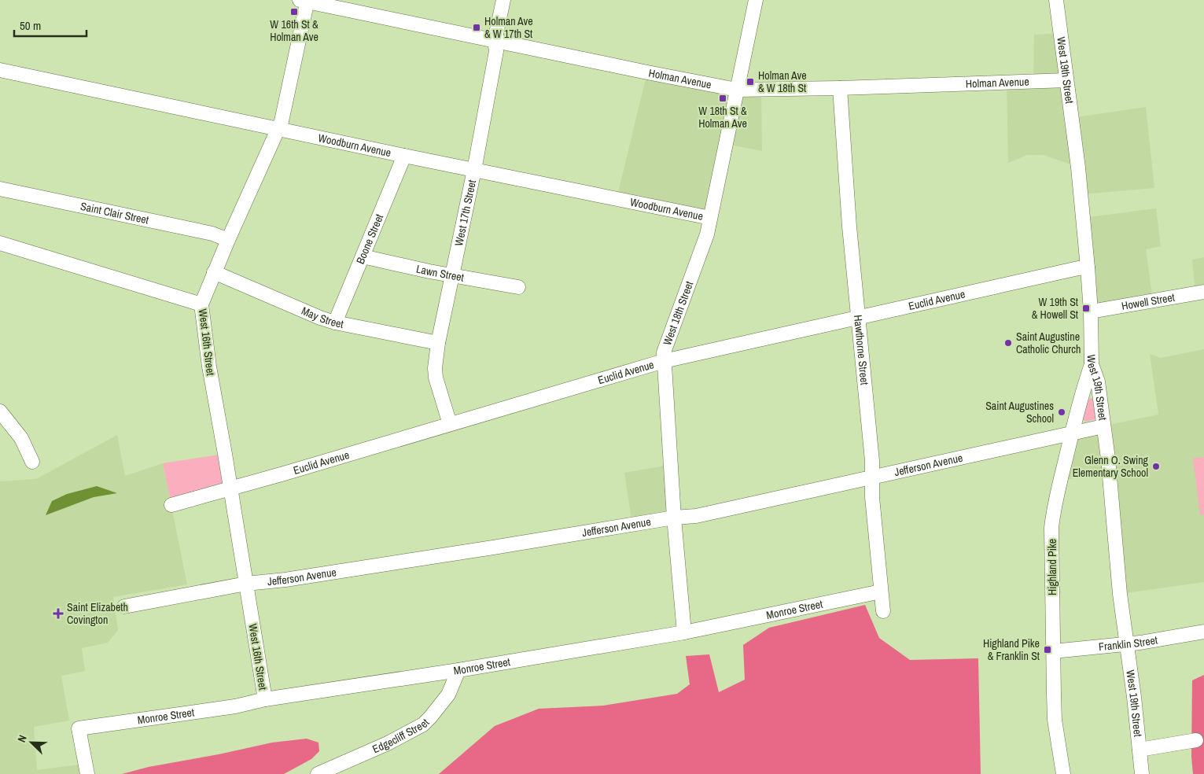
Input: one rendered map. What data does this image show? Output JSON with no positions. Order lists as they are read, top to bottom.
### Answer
{
  "streets": {
    "street": [
      "West 19th Street",
      "Holman Avenue",
      "Woodburn Avenue",
      "Saint Clair Street",
      "West 17th Street",
      "Boone Street",
      "Lawn Street",
      "Euclid Avenue",
      "Howell Street",
      "West 18th Street",
      "May Street",
      "West 16th Street",
      "Hawthorne Street",
      "Jefferson Avenue",
      "Highland Pike",
      "Monroe Street",
      "Franklin Street",
      "Edgecliff Street"
    ]
  },
  "crossings": [
    ["West 19th Street", "Holman Avenue"],
    ["West 19th Street", "Euclid Avenue"],
    ["West 19th Street", "Howell Street"],
    ["West 19th Street", "Jefferson Avenue"],
    ["West 19th Street", "Highland Pike"],
    ["West 19th Street", "Franklin Street"],
    ["Holman Avenue", "West 17th Street"],
    ["Holman Avenue", "West 18th Street"],
    ["Holman Avenue", "West 16th Street"],
    ["Holman Avenue", "Hawthorne Street"],
    ["Woodburn Avenue", "West 17th Street"],
    ["Woodburn Avenue", "Boone Street"],
    ["Woodburn Avenue", "West 18th Street"],
    ["Woodburn Avenue", "West 16th Street"],
    ["Saint Clair Street", "West 16th Street"],
    ["West 17th Street", "Lawn Street"],
    ["West 17th Street", "Euclid Avenue"],
    ["West 17th Street", "May Street"],
    ["Boone Street", "Lawn Street"],
    ["Boone Street", "May Street"],
    ["Euclid Avenue", "West 18th Street"],
    ["Euclid Avenue", "West 16th Street"],
    ["Euclid Avenue", "Hawthorne Street"],
    ["West 18th Street", "Jefferson Avenue"],
    ["West 18th Street", "Monroe Street"],
    ["May Street", "West 16th Street"],
    ["West 16th Street", "Jefferson Avenue"],
    ["West 16th Street", "Monroe Street"],
    ["Hawthorne Street", "Jefferson Avenue"],
    ["Hawthorne Street", "Monroe Street"],
    ["Jefferson Avenue", "Highland Pike"],
    ["Highland Pike", "Franklin Street"],
    ["Monroe Street", "Edgecliff Street"]
  ],
  "places": {
    "transit": [
      "W 16th St & Holman Ave",
      "Holman Ave & W 17th St",
      "Holman Ave & W 18th St",
      "W 18th St & Holman Ave",
      "W 19th St & Howell St",
      "Highland Pike & Franklin St"
    ],
    "other": ["Saint Augustine Catholic Church", "Saint Augustines School", "Glenn O. Swing Elementary School"],
    "health": ["Saint Elizabeth Covington"]
  },
  "scale_bar": "50 m",
  "north": "top left"
}
